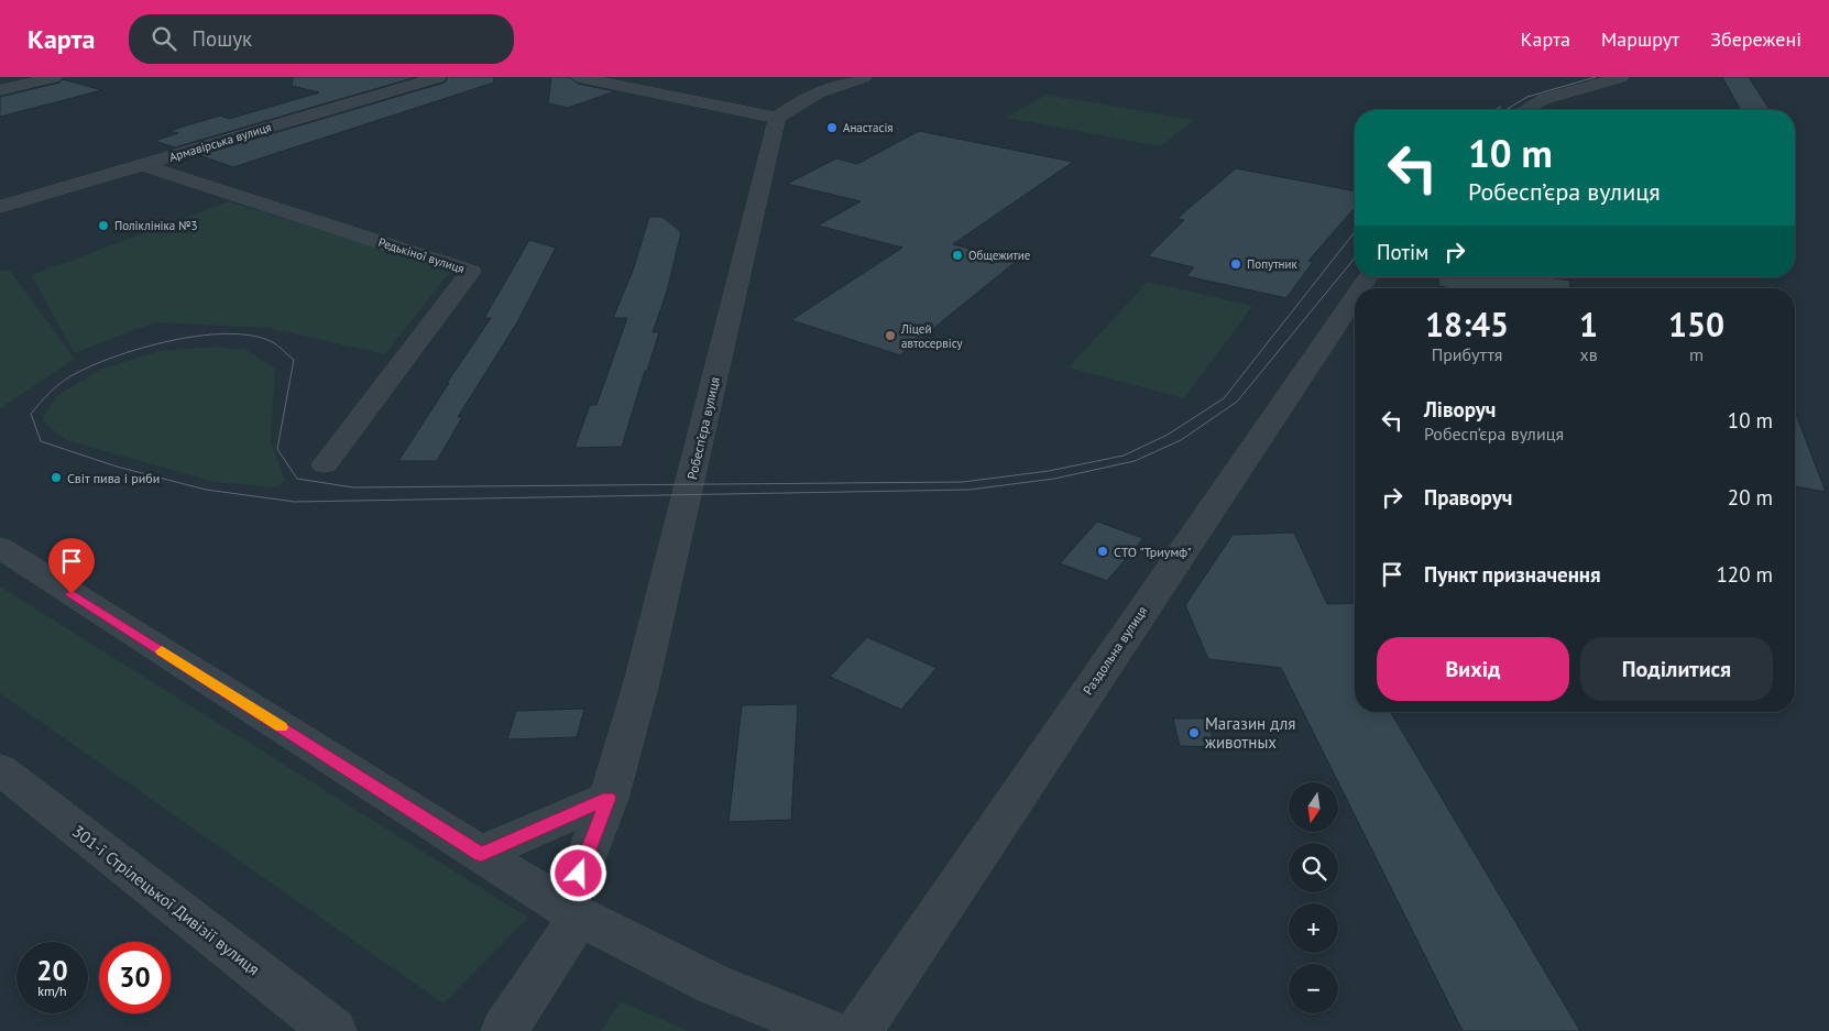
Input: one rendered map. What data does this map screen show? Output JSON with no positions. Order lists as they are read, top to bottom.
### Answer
{
  "streets": {
    "street": [
      "Армавірська вулиця",
      "Редькіної вулиця",
      "Робесп’єра вулиця",
      "Раздольна вулиця",
      "301-ї Стрілецької Дивізії вулиця"
    ]
  },
  "crossings": [
    ["Армавірська вулиця", "Редькіної вулиця"]
  ],
  "places": [
    "Анастасія",
    "Поліклініка №3",
    "Общежитие",
    "Попутник",
    "Ліцей автосервісу",
    "Світ пива і риби",
    "СТО \"Триумф\"",
    "Магазин для животных"
  ],
  "north": "bottom",
  "page": {
    "header": "Карта",
    "search": "Пошук",
    "nav": ["Карта", "Маршрут", "Збережені"],
    "turn": ["10 m", "Робесп’єра вулиця"],
    "then": "Потім",
    "eta": [
      "18:45",
      "Прибуття",
      "1",
      "хв",
      "150",
      "m"
    ],
    "list": [
      {
        "name": "Ліворуч",
        "note": "Робесп’єра вулиця",
        "value": "10 m"
      },
      {
        "name": "Праворуч",
        "value": "20 m"
      },
      {
        "name": "Пункт призначення",
        "value": "120 m"
      }
    ],
    "buttons": ["Вихід", "Поділитися"],
    "map_buttons": ["+", "−"],
    "speed": "20 km/h",
    "limit": "30"
  }
}
